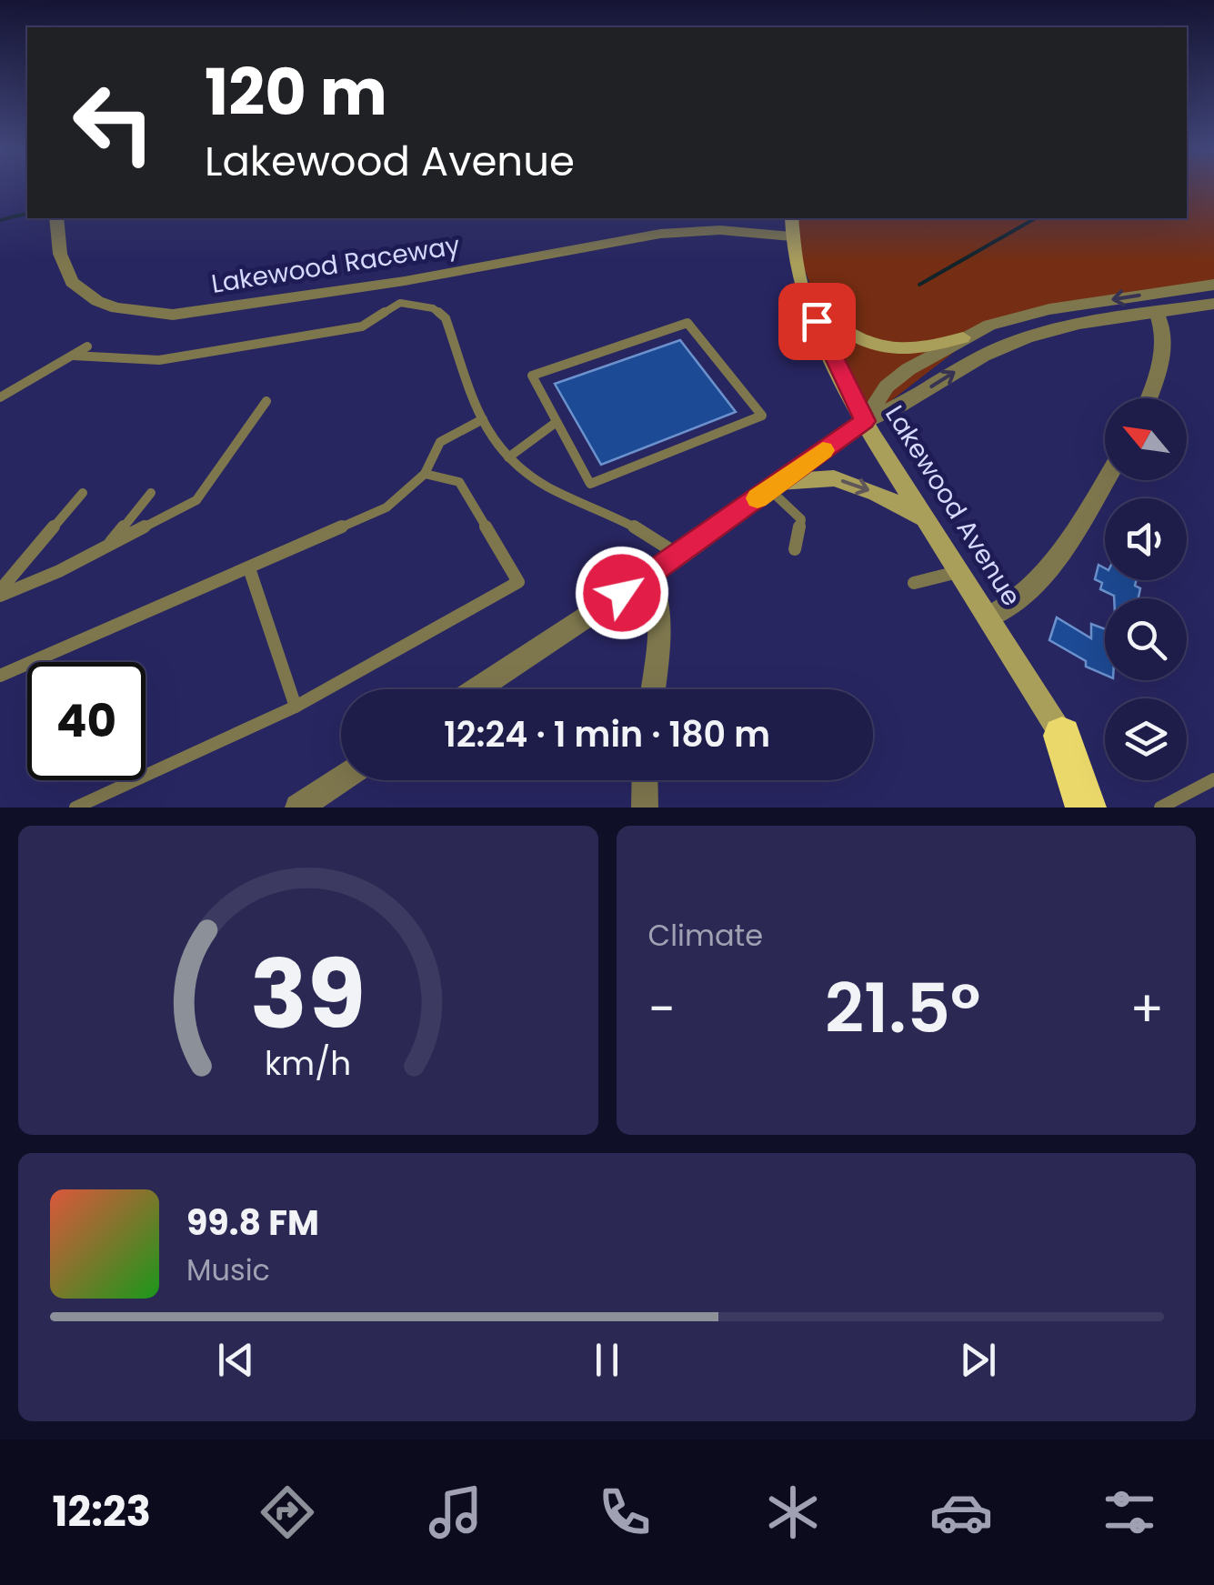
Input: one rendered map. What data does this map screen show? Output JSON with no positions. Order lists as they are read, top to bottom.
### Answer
{
  "streets": {
    "main road": ["Lakewood Avenue"],
    "street": ["Lakewood Raceway"]
  },
  "crossings": [
    ["Lakewood Raceway", "Lakewood Avenue"]
  ],
  "north": "top left",
  "page": {
    "turn": ["120 m", "Lakewood Avenue"],
    "limit": "40",
    "trip": "12:24 · 1 min · 180 m",
    "tile": "Climate",
    "heat": ["−", "21.5°", "+"],
    "song": ["99.8 FM", "Music"],
    "tabs": "12:23",
    "gauge": ["39", "km/h"]
  }
}
